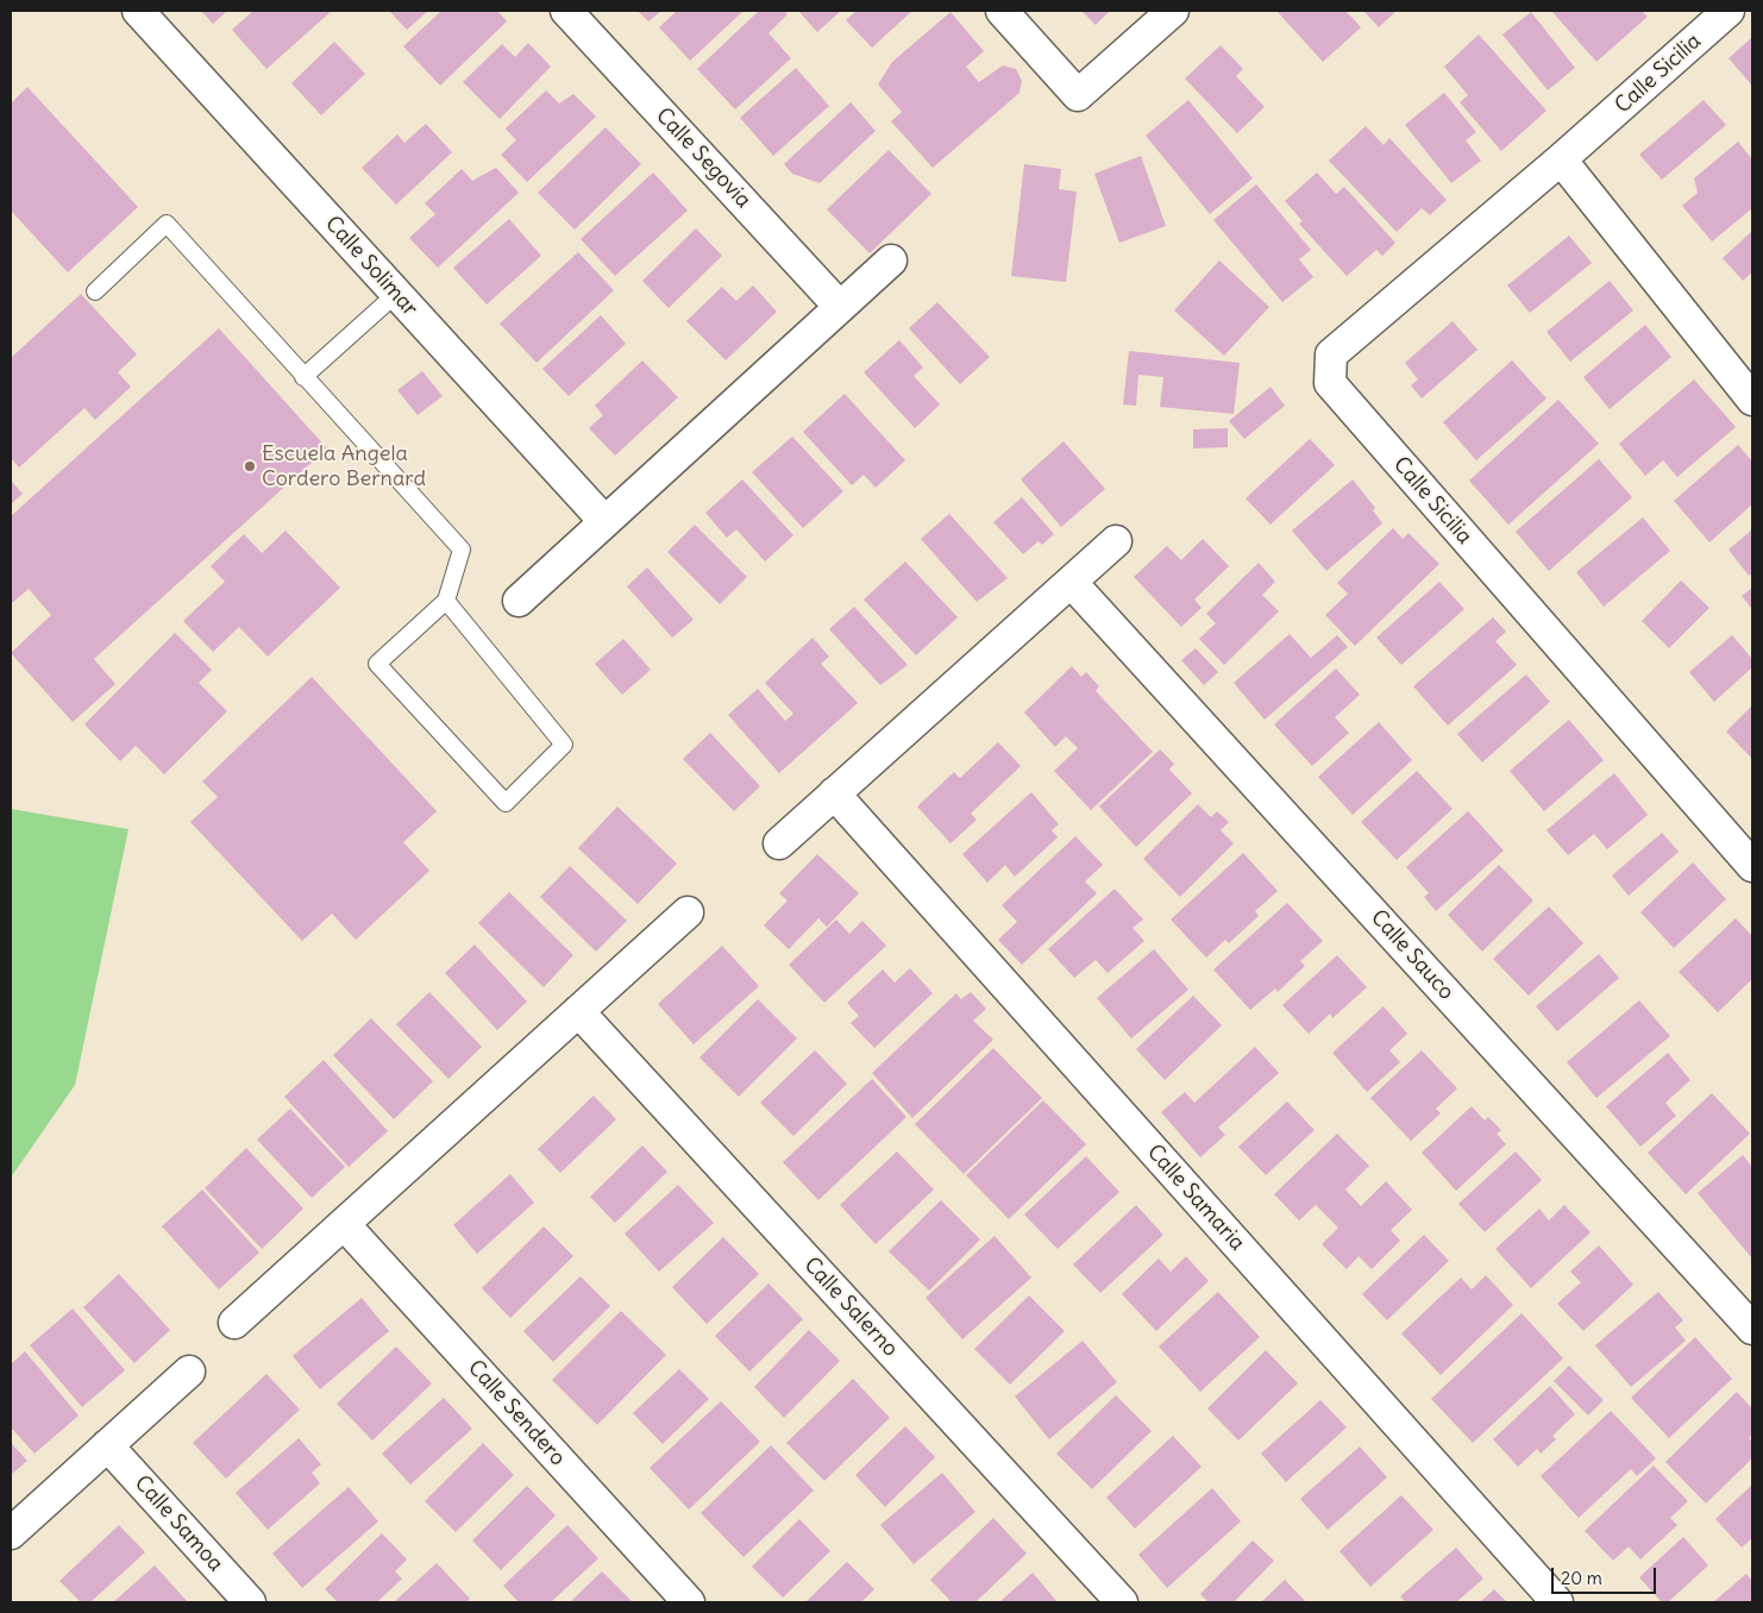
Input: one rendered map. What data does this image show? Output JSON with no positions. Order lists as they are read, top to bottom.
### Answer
{
  "streets": {
    "street": [
      "Calle Sicilia",
      "Calle Segovia",
      "Calle Solimar",
      "Calle Sauco",
      "Calle Samaria",
      "Calle Salerno",
      "Calle Sendero",
      "Calle Samoa"
    ]
  },
  "places": ["Escuela Angela Cordero Bernard"],
  "scale_bar": "20 m"
}
